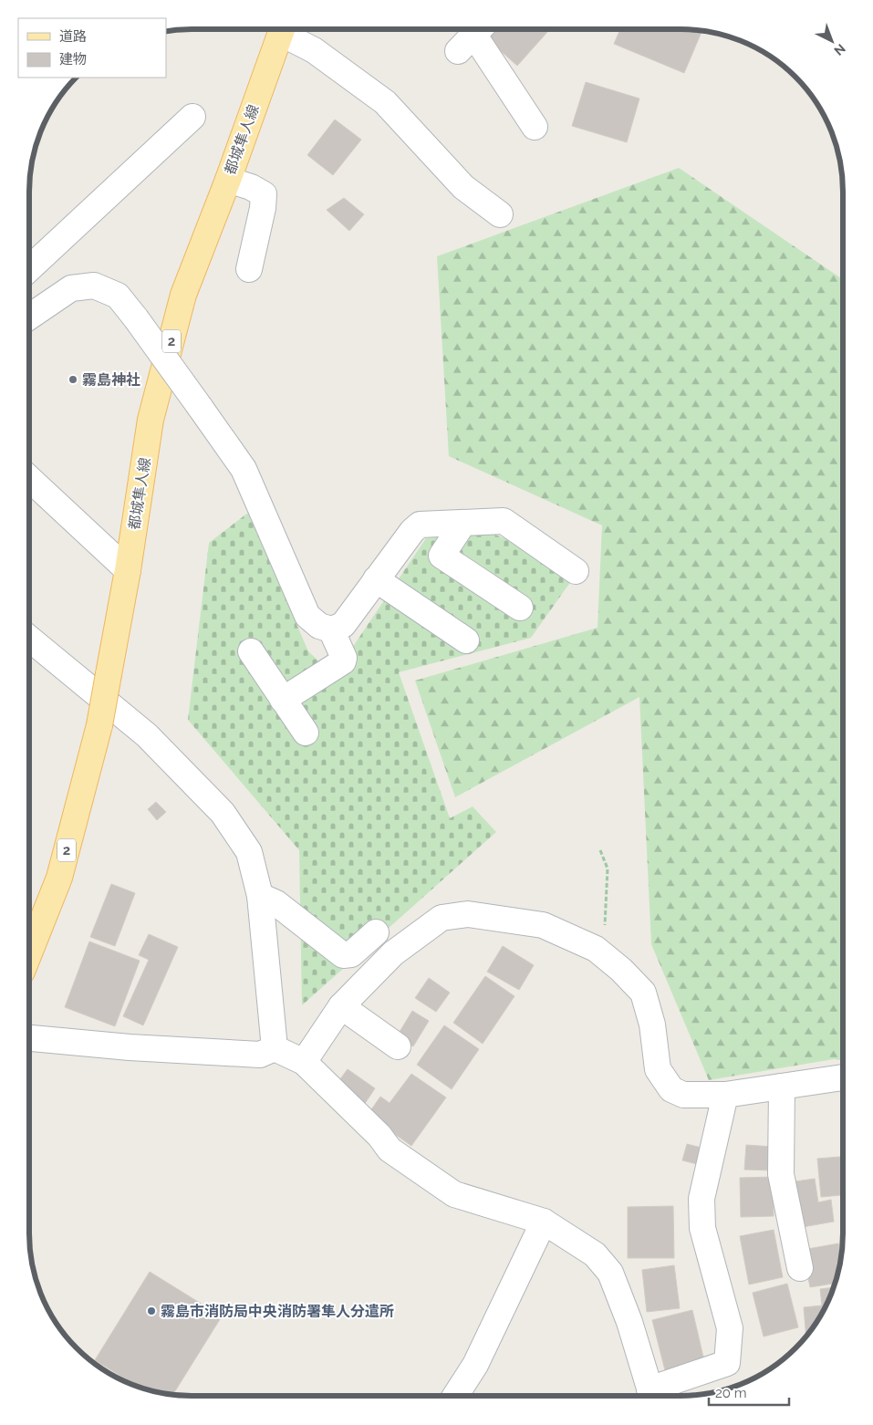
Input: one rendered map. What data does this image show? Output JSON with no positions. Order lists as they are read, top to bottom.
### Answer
{
  "streets": {
    "main road": ["都城隼人線", "2"]
  },
  "places": ["霧島神社", "霧島市消防局中央消防署隼人分遣所"],
  "legend": ["道路", "建物"],
  "scale_bar": "20 m",
  "north": "bottom right"
}
